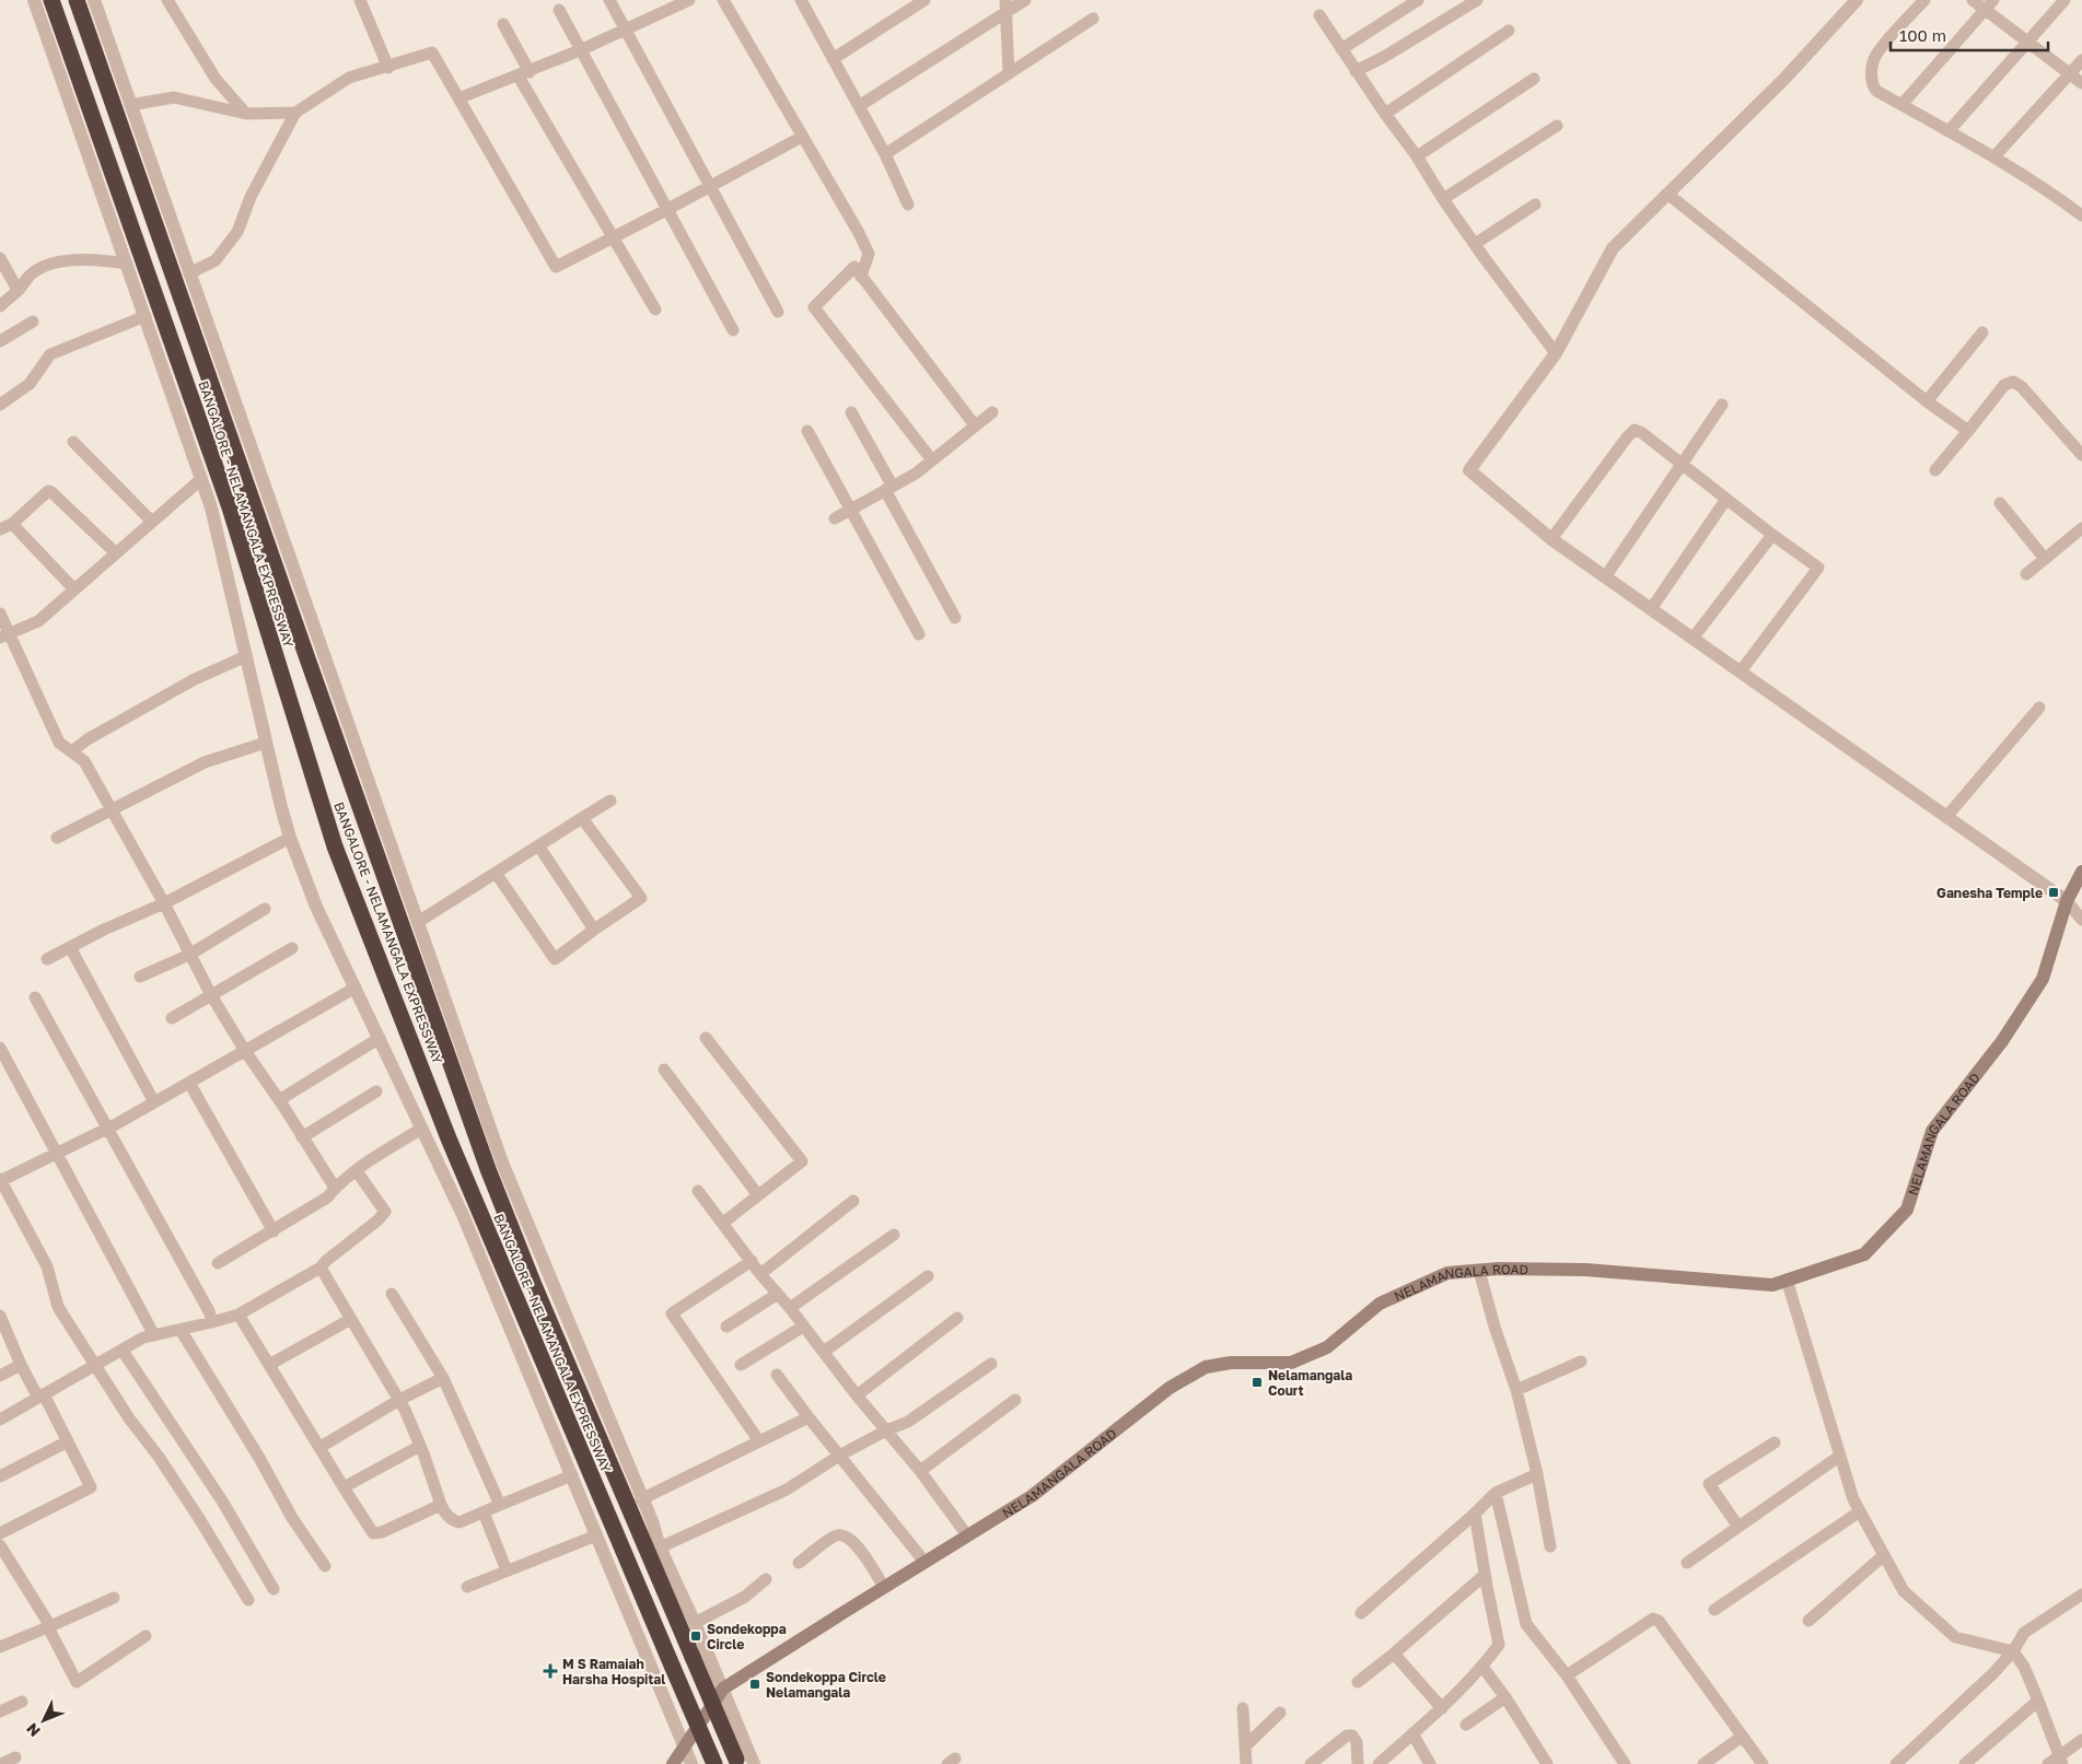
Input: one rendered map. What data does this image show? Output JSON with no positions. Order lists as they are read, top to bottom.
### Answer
{
  "streets": {
    "highway": ["BANGALORE - NELAMANGALA EXPRESSWAY"],
    "main road": ["NELAMANGALA ROAD"]
  },
  "places": {
    "transit": [
      "Ganesha Temple",
      "Nelamangala Court",
      "Sondekoppa Circle",
      "Sondekoppa Circle Nelamangala"
    ],
    "health": ["M S Ramaiah Harsha Hospital"]
  },
  "scale_bar": "100 m",
  "north": "bottom left"
}
